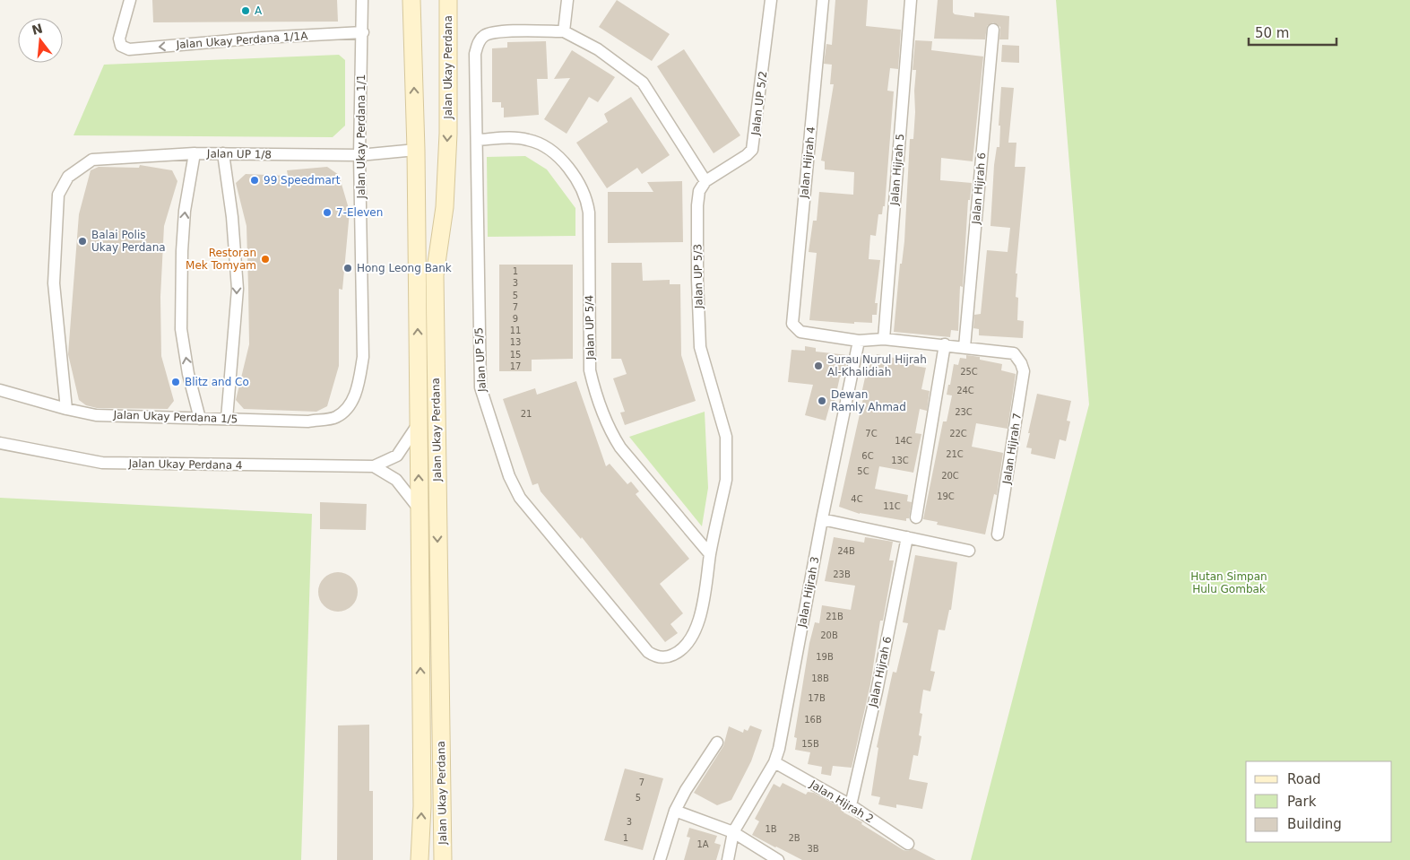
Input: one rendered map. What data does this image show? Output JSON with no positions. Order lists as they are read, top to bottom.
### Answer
{
  "streets": {
    "street": [
      "Jalan Ukay Perdana 1/1A",
      "Jalan Ukay Perdana",
      "Jalan UP 5/2",
      "Jalan Ukay Perdana 1/1",
      "Jalan UP 1/8",
      "Jalan Hijrah 4",
      "Jalan Hijrah 5",
      "Jalan Hijrah 6",
      "Jalan UP 5/3",
      "Jalan UP 5/4",
      "Jalan UP 5/5",
      "Jalan Ukay Perdana 1/5",
      "Jalan Hijrah 7",
      "Jalan Ukay Perdana 4",
      "Jalan Hijrah 3",
      "Jalan Hijrah 2"
    ]
  },
  "crossings": [
    ["Jalan Ukay Perdana 1/1A", "Jalan Ukay Perdana 1/1"],
    ["Jalan Ukay Perdana", "Jalan UP 1/8"],
    ["Jalan Ukay Perdana", "Jalan Ukay Perdana 4"],
    ["Jalan UP 5/2", "Jalan UP 5/3"],
    ["Jalan Ukay Perdana 1/1", "Jalan UP 1/8"],
    ["Jalan Ukay Perdana 1/1", "Jalan Ukay Perdana 1/5"],
    ["Jalan UP 1/8", "Jalan Ukay Perdana 1/5"],
    ["Jalan Hijrah 4", "Jalan Hijrah 3"],
    ["Jalan Hijrah 6", "Jalan Hijrah 7"],
    ["Jalan Hijrah 6", "Jalan Hijrah 2"],
    ["Jalan UP 5/3", "Jalan UP 5/4"],
    ["Jalan UP 5/3", "Jalan UP 5/5"],
    ["Jalan UP 5/4", "Jalan UP 5/5"],
    ["Jalan Hijrah 3", "Jalan Hijrah 2"]
  ],
  "one_way": ["Jalan Ukay Perdana 1/1A"],
  "parks": ["Hutan Simpan Hulu Gombak"],
  "places": [
    "A",
    "99 Speedmart",
    "7-Eleven",
    "Balai Polis Ukay Perdana",
    "Restoran Mek Tomyam",
    "Hong Leong Bank",
    "Surau Nurul Hijrah Al-Khalidiah",
    "Blitz and Co",
    "Dewan Ramly Ahmad"
  ],
  "house_numbers": [
    "1",
    "3",
    "5",
    "7",
    "9",
    "11",
    "13",
    "15",
    "17",
    "25C",
    "24C",
    "23C",
    "21",
    "7C",
    "22C",
    "14C",
    "21C",
    "6C",
    "13C",
    "5C",
    "20C",
    "19C",
    "4C",
    "11C",
    "24B",
    "23B",
    "21B",
    "20B",
    "19B",
    "18B",
    "17B",
    "16B",
    "15B",
    "7",
    "5",
    "3",
    "1B",
    "1",
    "2B",
    "1A",
    "3B"
  ],
  "legend": ["Road", "Park", "Building"],
  "scale_bar": "50 m",
  "north": "top"
}
